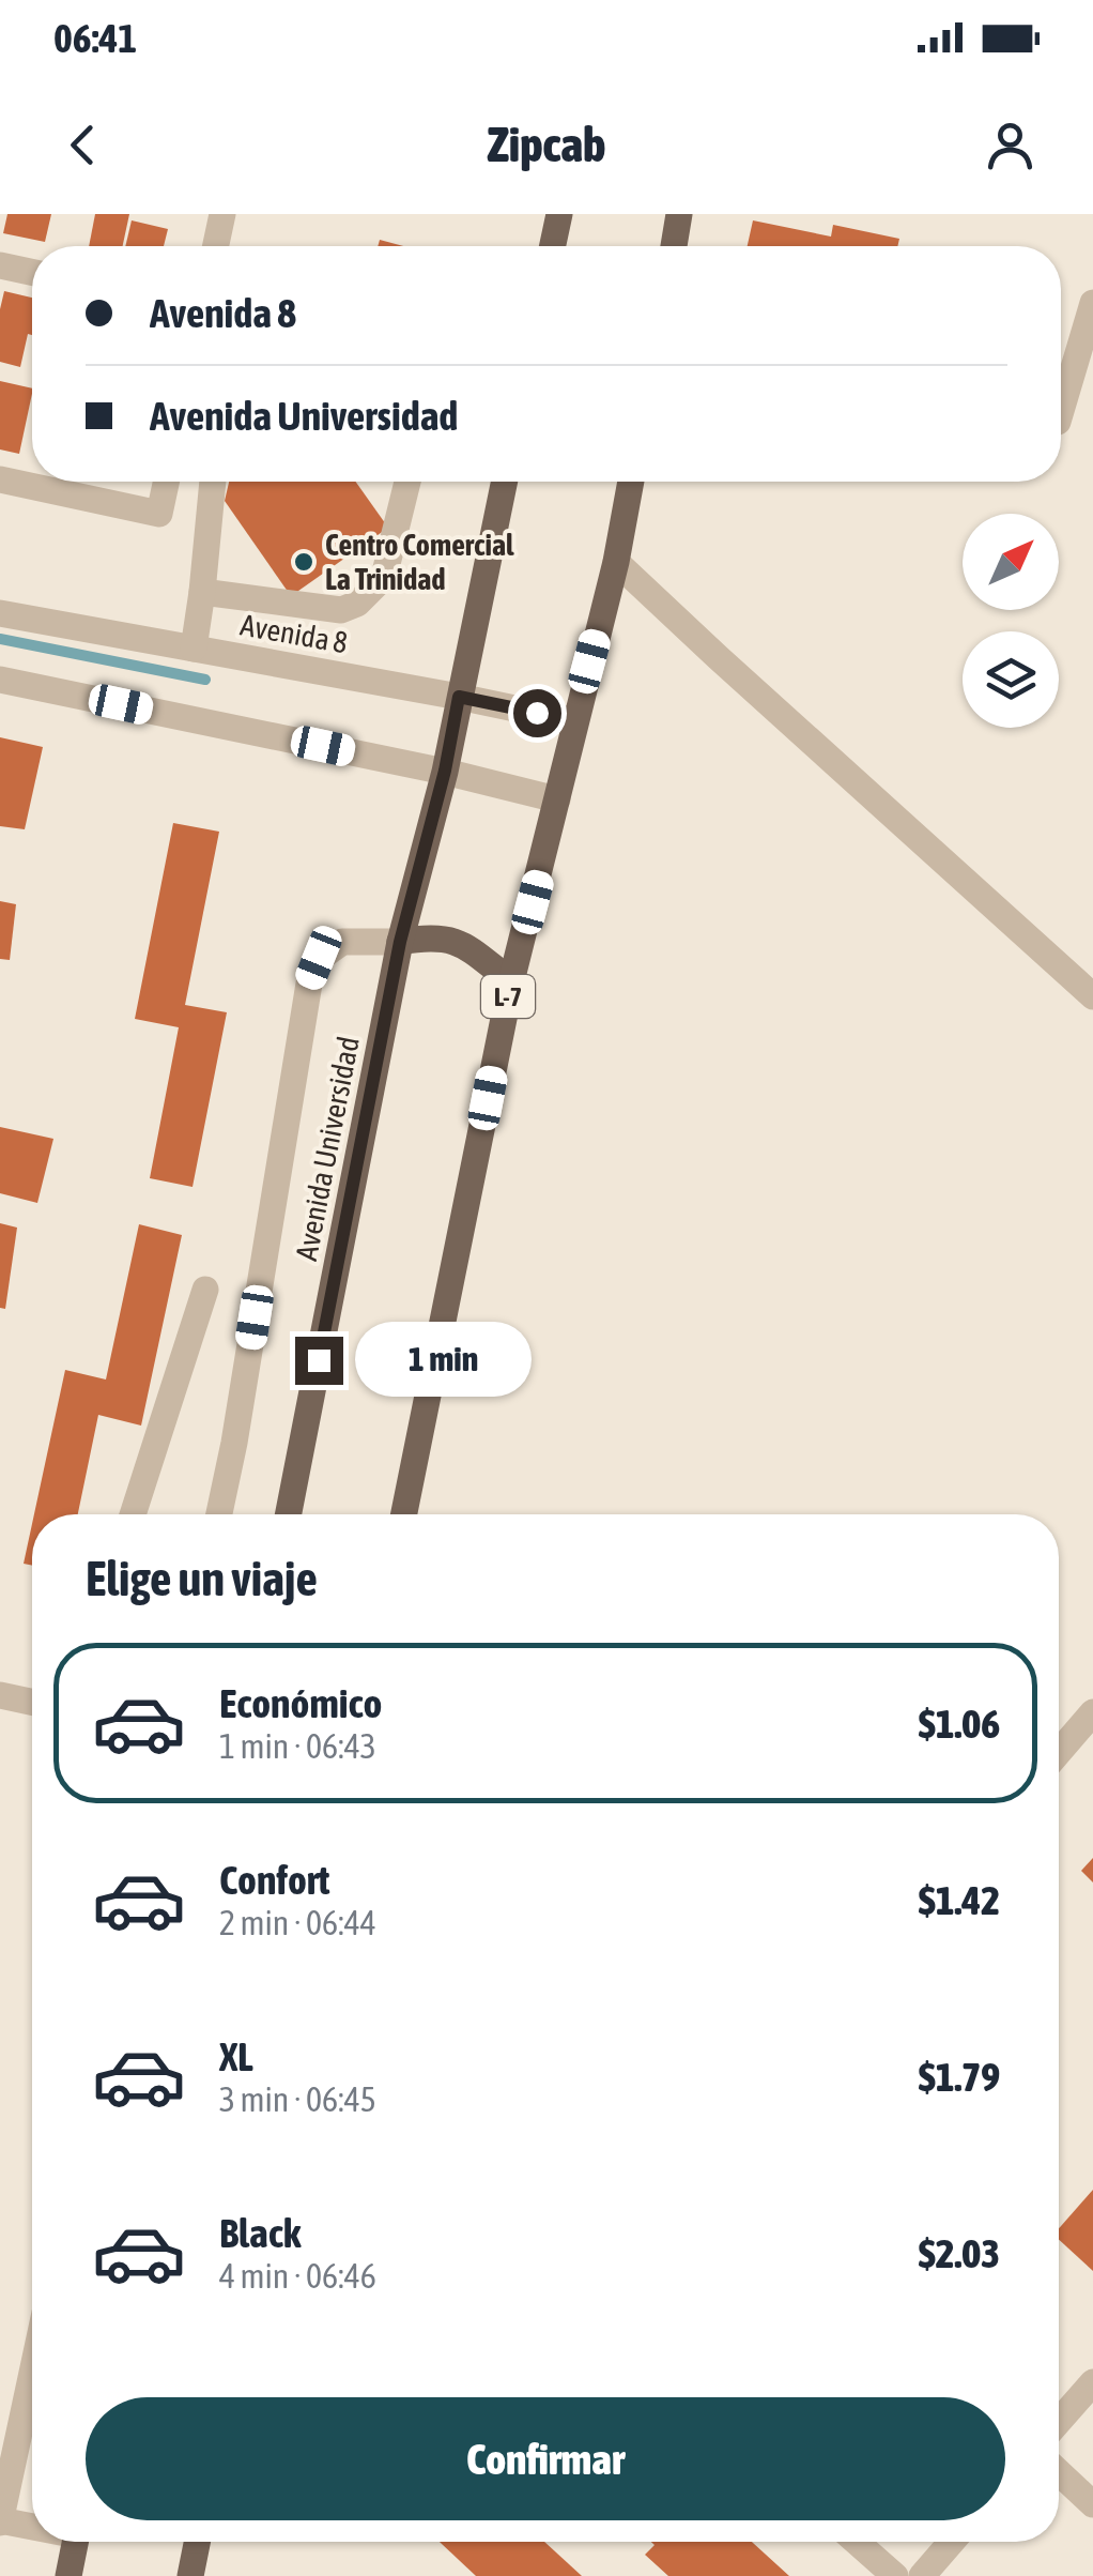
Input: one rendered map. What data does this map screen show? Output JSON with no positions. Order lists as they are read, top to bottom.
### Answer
{
  "streets": {
    "main road": ["L-7", "Avenida Universidad"],
    "street": ["Avenida 8"]
  },
  "crossings": [
    ["Avenida 8", "L-7"],
    ["Avenida 8", "Avenida Universidad"]
  ],
  "places": ["Centro Comercial La Trinidad"],
  "north": "top right",
  "page": {
    "status": "06:41",
    "header": "Zipcab",
    "banner": ["Avenida 8", "Avenida Universidad"],
    "bubble": "1 min",
    "heading": "Elige un viaje",
    "list": [
      {
        "name": "Económico",
        "note": "1 min · 06:43",
        "value": "$1.06"
      },
      {
        "name": "Confort",
        "note": "2 min · 06:44",
        "value": "$1.42"
      },
      {
        "name": "XL",
        "note": "3 min · 06:45",
        "value": "$1.79"
      },
      {
        "name": "Black",
        "note": "4 min · 06:46",
        "value": "$2.03"
      }
    ],
    "buttons": "Confirmar"
  }
}
